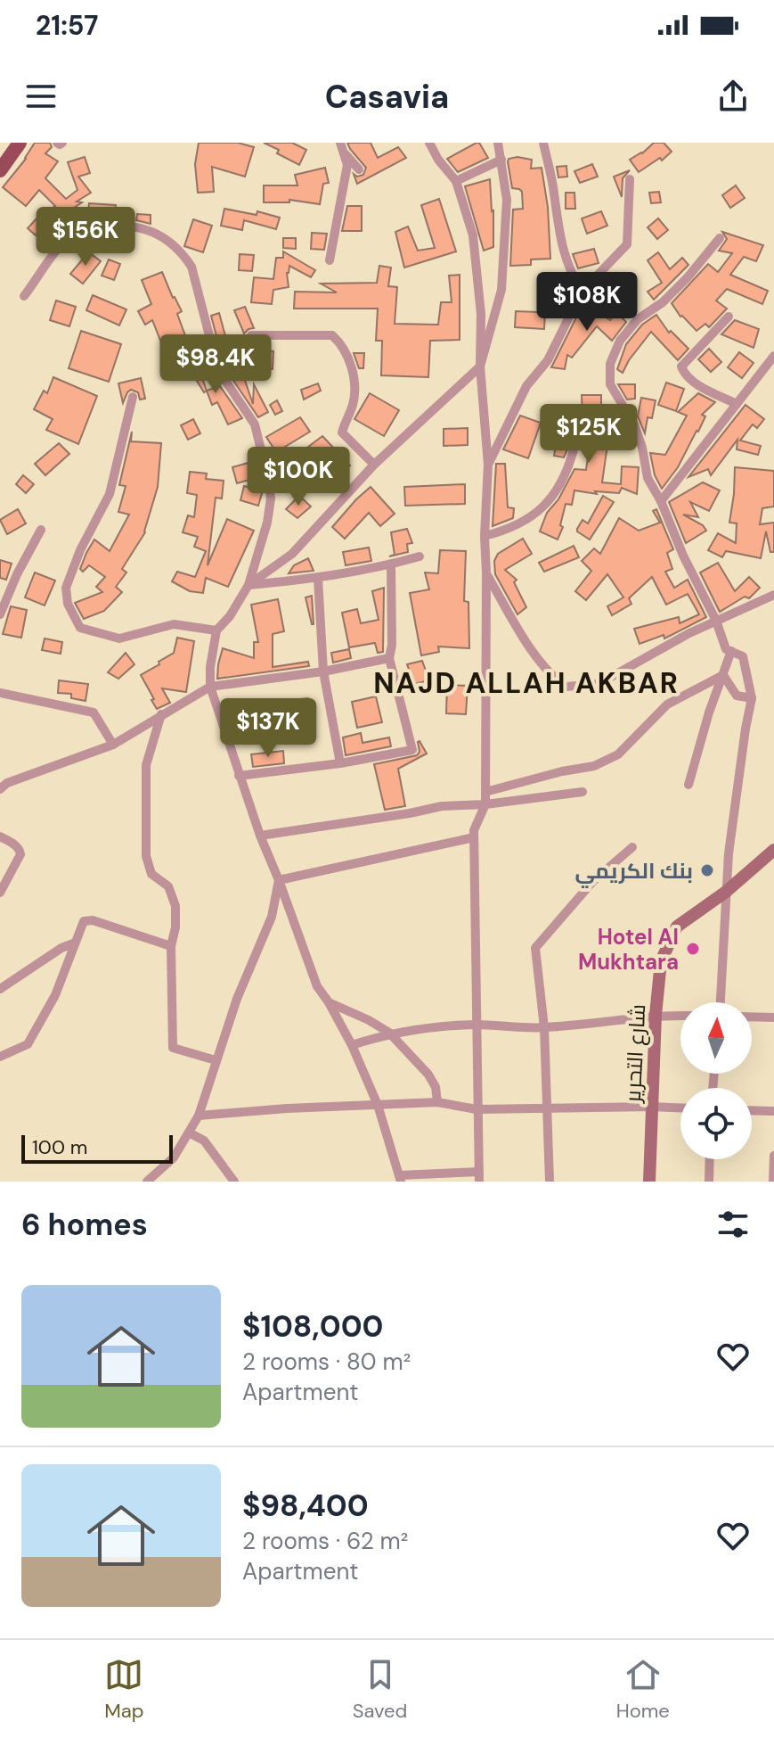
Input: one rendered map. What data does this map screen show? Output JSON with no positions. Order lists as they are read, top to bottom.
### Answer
{
  "streets": {
    "main road": ["شارع التحرير"]
  },
  "districts": ["NAJD ALLAH AKBAR"],
  "places": ["بنك الكريمي", "Hotel Al Mukhtara"],
  "scale_bar": "100 m",
  "north": "top",
  "page": {
    "status": "21:57",
    "header": "Casavia",
    "price": [
      "$156K",
      "$108K",
      "$98.4K",
      "$125K",
      "$100K",
      "$137K"
    ],
    "scale": "100 m",
    "heading": "6 homes",
    "list": [
      {
        "name": "$108,000",
        "note": "2 rooms · 80 m² · Apartment"
      },
      {
        "name": "$98,400",
        "note": "2 rooms · 62 m² · Apartment"
      }
    ],
    "tabs": ["Map", "Saved", "Home"]
  }
}
